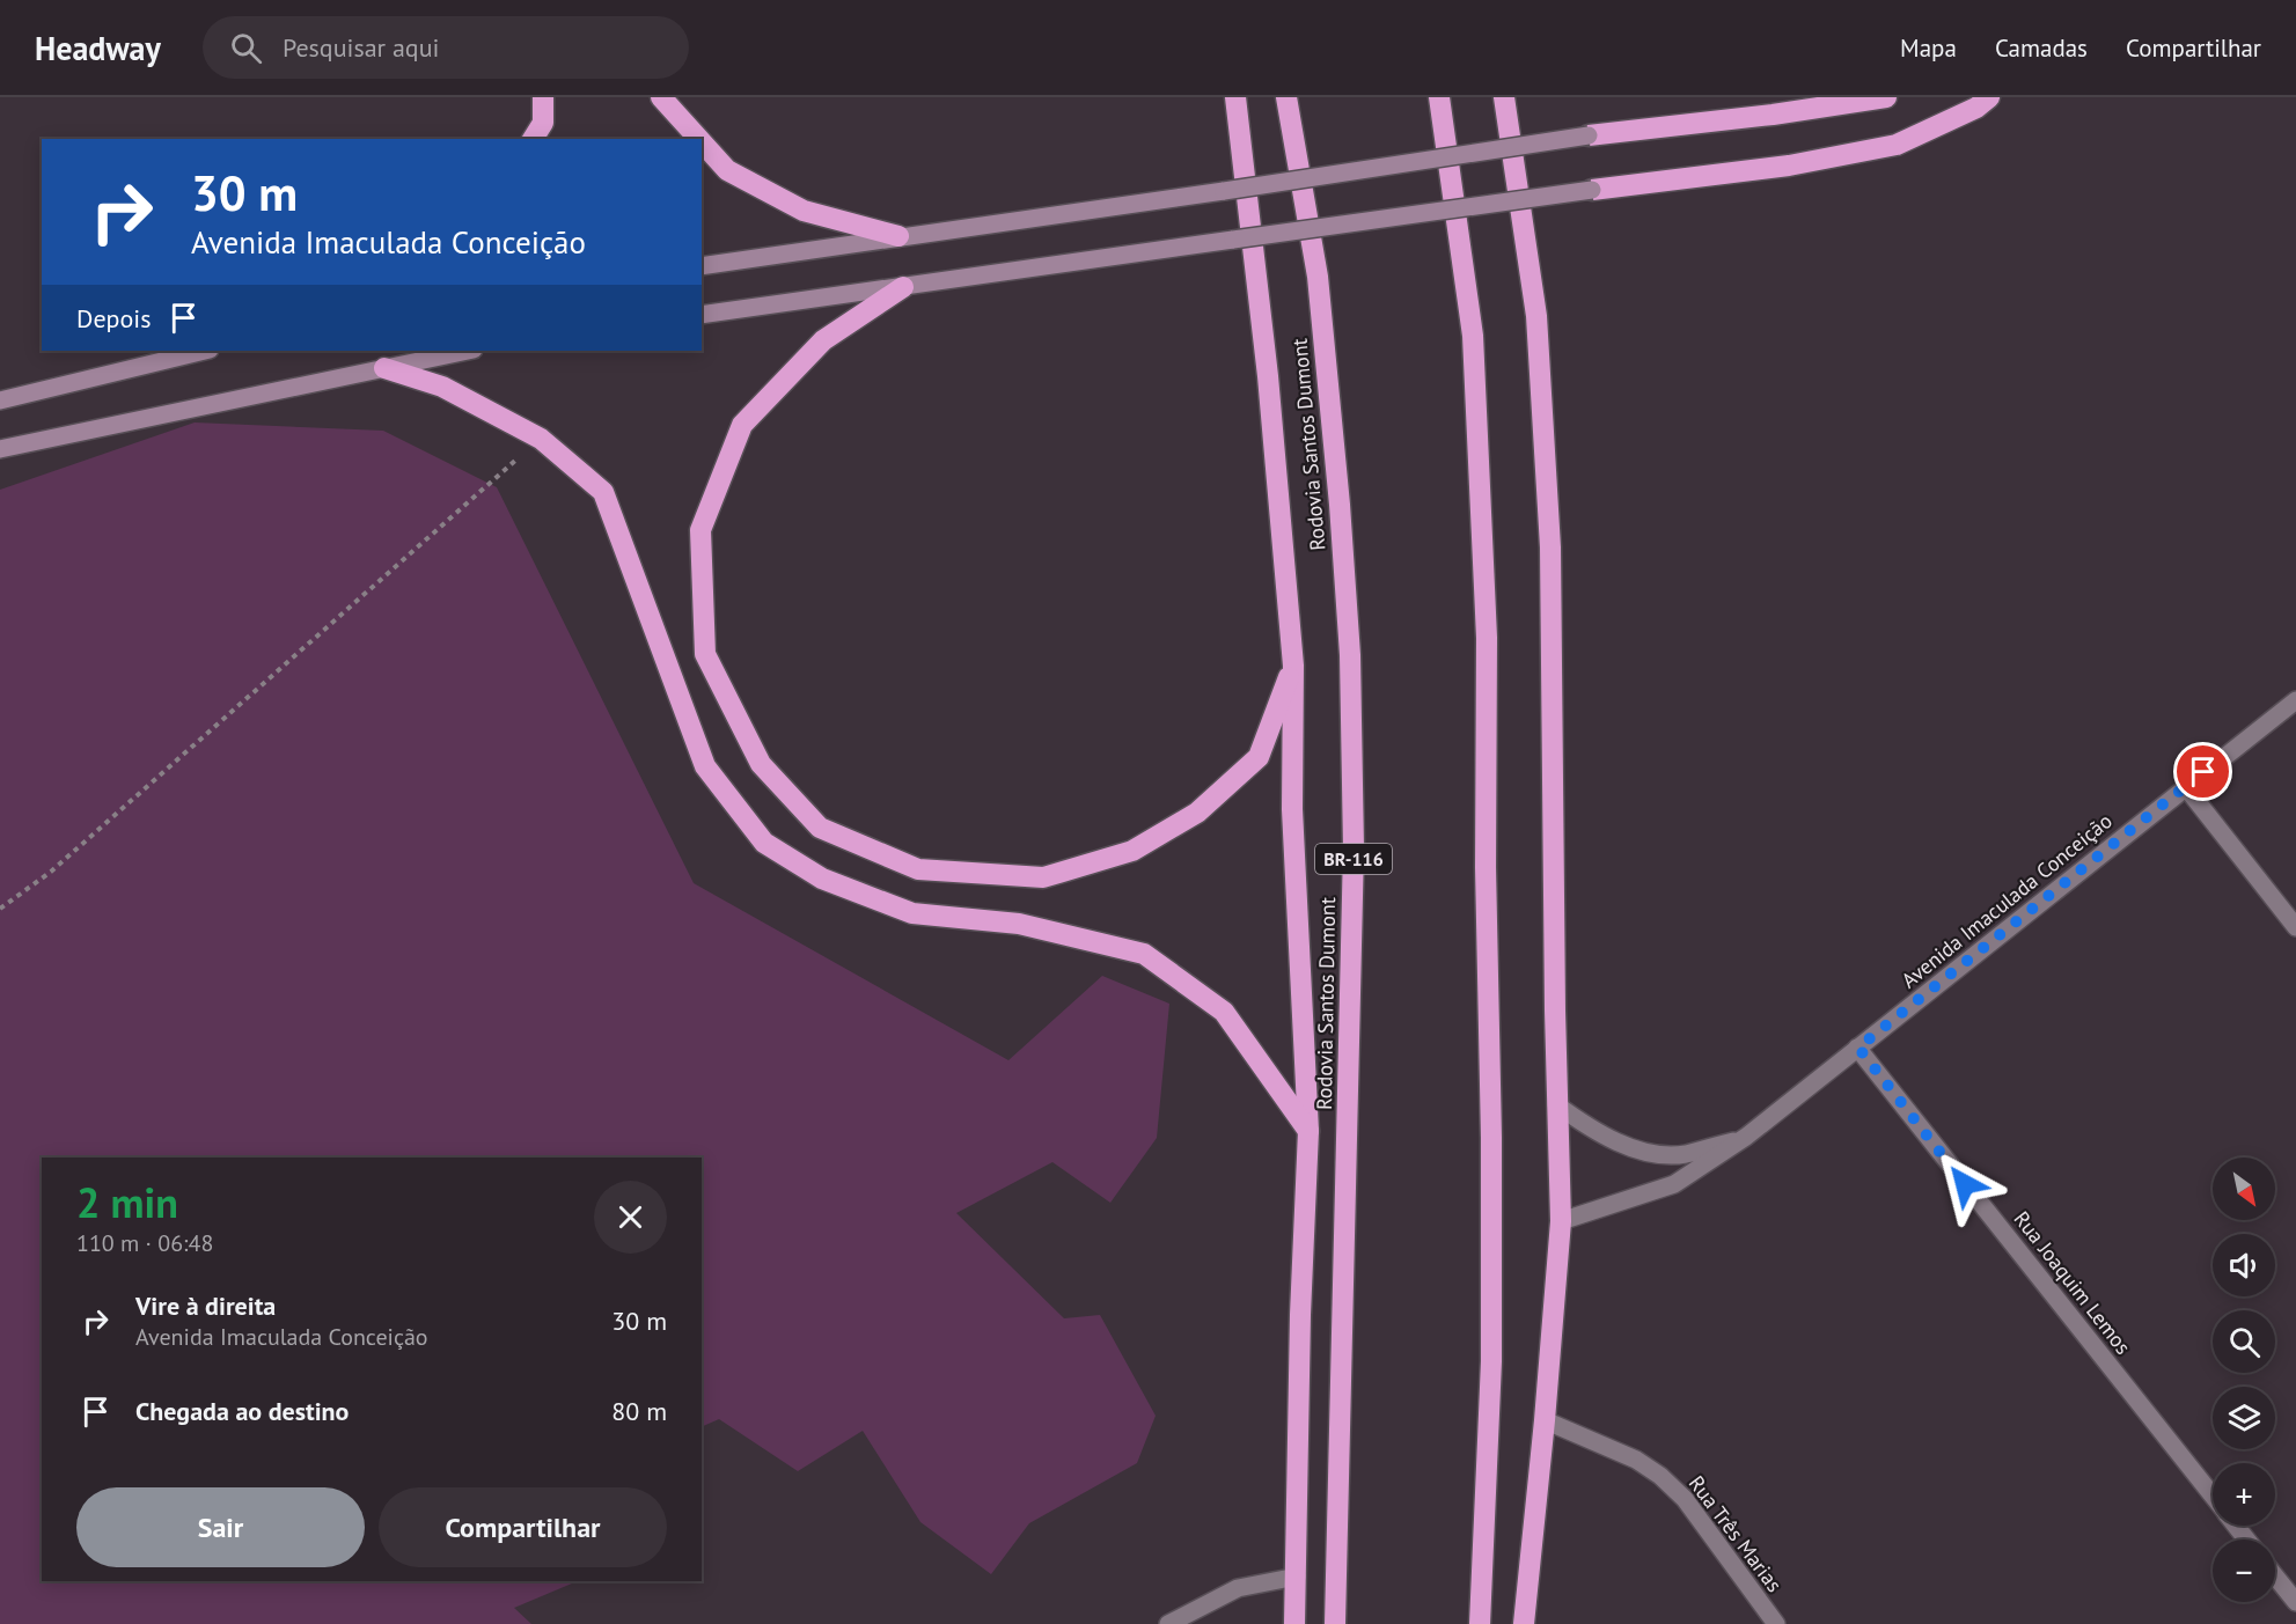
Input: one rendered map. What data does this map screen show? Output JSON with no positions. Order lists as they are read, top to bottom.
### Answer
{
  "streets": {
    "highway": ["Rodovia Santos Dumont", "BR-116"],
    "street": ["Avenida Imaculada Conceição", "Rua Joaquim Lemos", "Rua Três Marias"]
  },
  "crossings": [
    ["Avenida Imaculada Conceição", "Rua Joaquim Lemos"]
  ],
  "north": "bottom right",
  "page": {
    "header": "Headway",
    "search": "Pesquisar aqui",
    "nav": ["Mapa", "Camadas", "Compartilhar"],
    "turn": ["30 m", "Avenida Imaculada Conceição"],
    "then": "Depois",
    "map_buttons": ["+", "−"],
    "heading": ["2 min", "110 m · 06:48"],
    "list": [
      {
        "name": "Vire à direita",
        "note": "Avenida Imaculada Conceição",
        "value": "30 m"
      },
      {
        "name": "Chegada ao destino",
        "value": "80 m"
      }
    ],
    "buttons": ["Sair", "Compartilhar"]
  }
}
